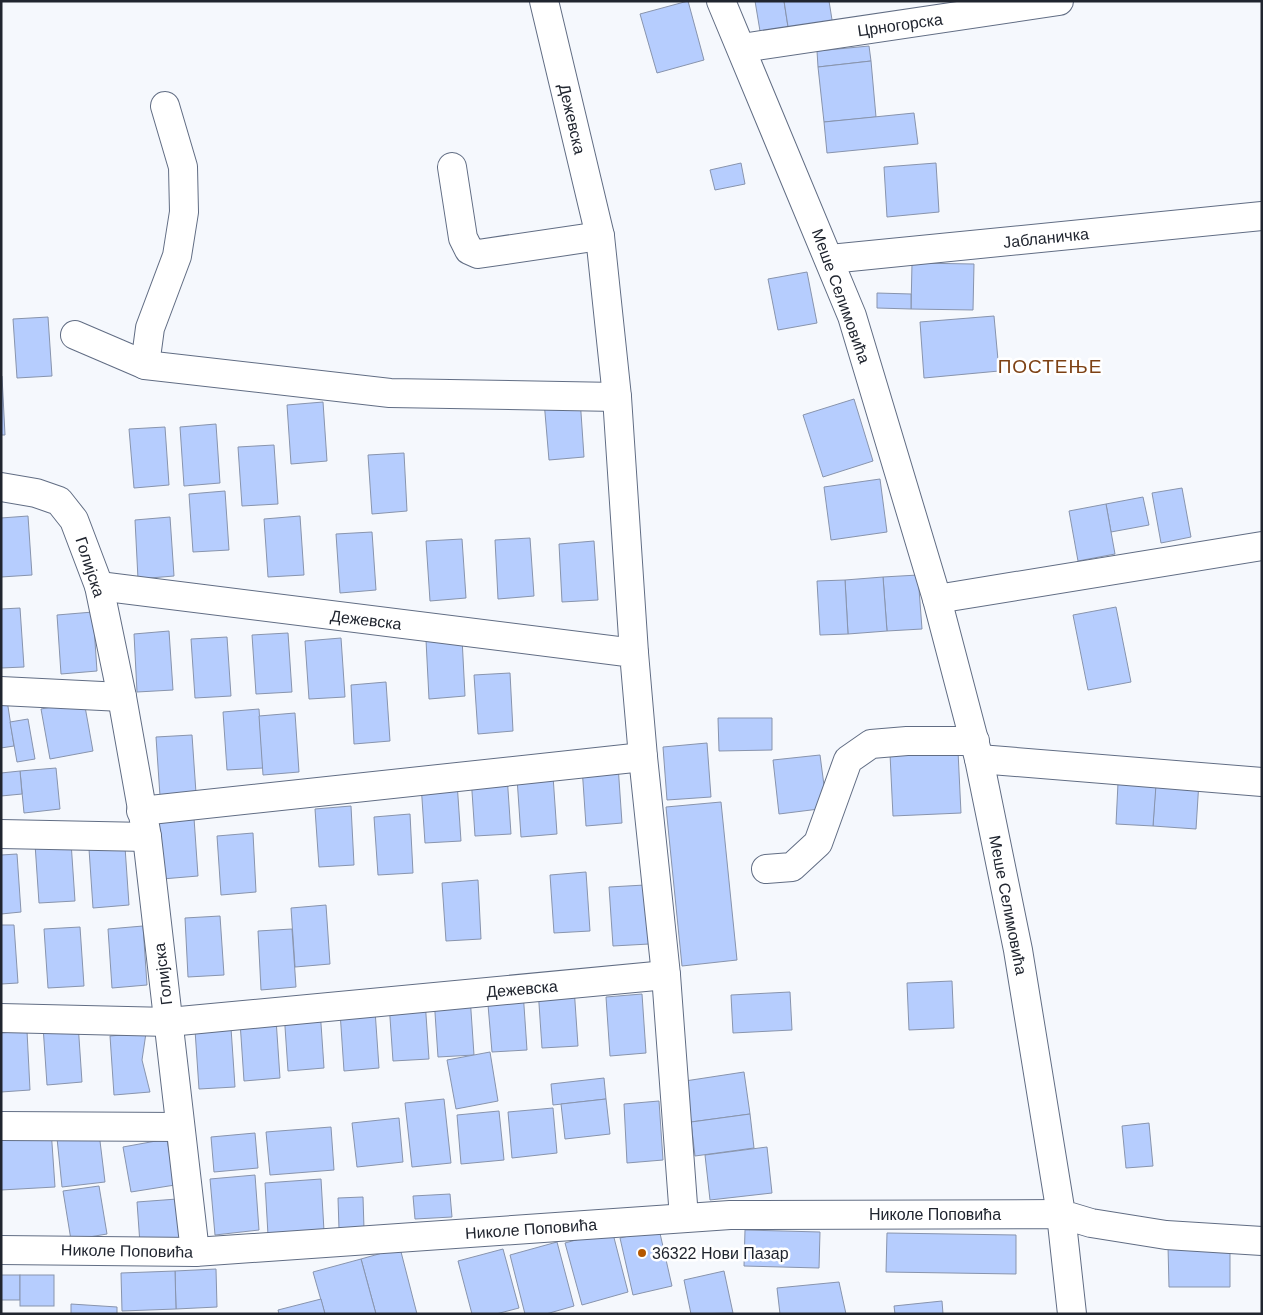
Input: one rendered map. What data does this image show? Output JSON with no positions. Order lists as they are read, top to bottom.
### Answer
{
  "streets": {
    "street": [
      "Црногорска",
      "Дежевска",
      "Јабланичка",
      "Меше Селимовића",
      "Голијска",
      "Николе Поповића"
    ]
  },
  "crossings": [
    ["Црногорска", "Меше Селимовића"],
    ["Дежевска", "Голијска"],
    ["Дежевска", "Николе Поповића"],
    ["Јабланичка", "Меше Селимовића"],
    ["Меше Селимовића", "Николе Поповића"],
    ["Голијска", "Николе Поповића"]
  ],
  "districts": ["ПОСТЕЊЕ"],
  "places": ["36322 Нови Пазар"]
}
